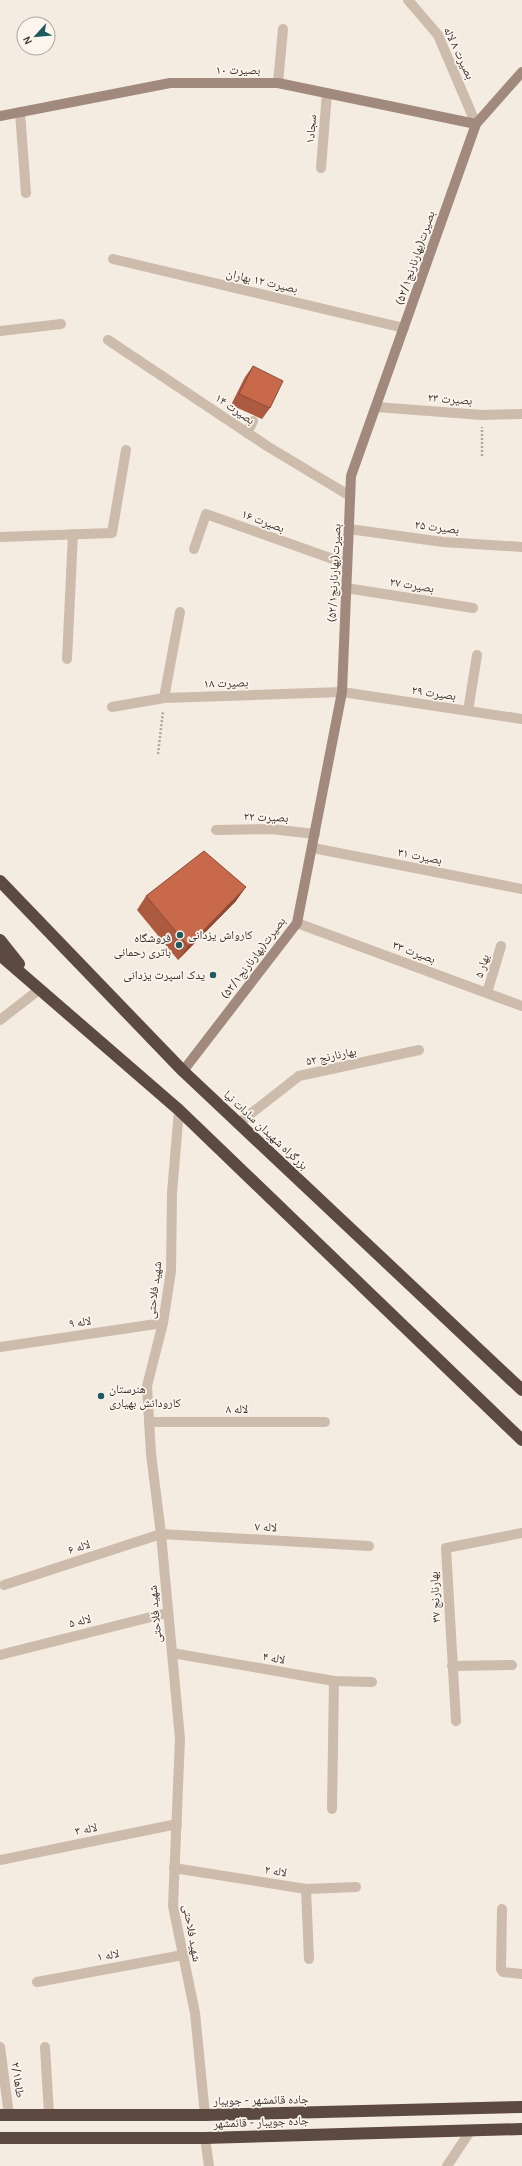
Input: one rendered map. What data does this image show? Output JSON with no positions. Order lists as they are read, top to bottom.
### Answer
{
  "streets": {
    "highway": ["بزرگراه شهیدان سادات نیا", "جاده قائمشهر - جویبار", "جاده جویبار - قائمشهر"],
    "street": [
      "بصیرت ۸ لاله",
      "بصیرت ۱۰",
      "سجاد۱",
      "بصیرت(بهارنارنج۵۲/۱)",
      "بصیرت ۱۲ بهاران",
      "بصیرت ۲۳",
      "بصیرت ۱۴",
      "بصیرت ۱۶",
      "بصیرت ۲۵",
      "بصیرت ۲۷",
      "بصیرت ۱۸",
      "بصیرت ۲۹",
      "بصیرت ۲۲",
      "بصیرت ۳۱",
      "بصیرت ۳۳",
      "بهار ۵",
      "بهارنارنج ۵۲",
      "شهید فلاحتی",
      "لاله ۹",
      "لاله ۸",
      "لاله ۷",
      "لاله ۶",
      "بهارنارنج ۳۷",
      "لاله ۵",
      "لاله ۴",
      "لاله ۳",
      "لاله ۲",
      "لاله ۱",
      "طاها۲/۱"
    ]
  },
  "crossings": [
    ["بصیرت ۸ لاله", "بصیرت ۱۰"],
    ["بصیرت ۸ لاله", "بصیرت(بهارنارنج۵۲/۱)"],
    ["بصیرت ۱۰", "سجاد۱"],
    ["بصیرت ۱۰", "بصیرت(بهارنارنج۵۲/۱)"],
    ["بصیرت(بهارنارنج۵۲/۱)", "بصیرت ۱۲ بهاران"],
    ["بصیرت(بهارنارنج۵۲/۱)", "بصیرت ۲۳"],
    ["بصیرت(بهارنارنج۵۲/۱)", "بصیرت ۱۴"],
    ["بصیرت(بهارنارنج۵۲/۱)", "بصیرت ۱۶"],
    ["بصیرت(بهارنارنج۵۲/۱)", "بصیرت ۲۵"],
    ["بصیرت(بهارنارنج۵۲/۱)", "بصیرت ۲۷"],
    ["بصیرت(بهارنارنج۵۲/۱)", "بصیرت ۱۸"],
    ["بصیرت(بهارنارنج۵۲/۱)", "بصیرت ۲۹"],
    ["بصیرت(بهارنارنج۵۲/۱)", "بصیرت ۲۲"],
    ["بصیرت(بهارنارنج۵۲/۱)", "بصیرت ۳۱"],
    ["بصیرت(بهارنارنج۵۲/۱)", "بصیرت ۳۳"],
    ["بصیرت(بهارنارنج۵۲/۱)", "بزرگراه شهیدان سادات نیا"],
    ["بصیرت ۱۸", "بصیرت ۲۹"],
    ["بصیرت ۳۳", "بهار ۵"],
    ["بهارنارنج ۵۲", "بزرگراه شهیدان سادات نیا"],
    ["شهید فلاحتی", "لاله ۹"],
    ["شهید فلاحتی", "لاله ۸"],
    ["شهید فلاحتی", "لاله ۷"],
    ["شهید فلاحتی", "لاله ۶"],
    ["شهید فلاحتی", "لاله ۵"],
    ["شهید فلاحتی", "لاله ۴"],
    ["شهید فلاحتی", "لاله ۳"],
    ["شهید فلاحتی", "لاله ۲"],
    ["شهید فلاحتی", "لاله ۱"],
    ["شهید فلاحتی", "جاده قائمشهر - جویبار"],
    ["لاله ۷", "لاله ۶"],
    ["طاها۲/۱", "جاده قائمشهر - جویبار"]
  ],
  "places": [
    "کارواش یزدانی",
    "فروشگاه باتری رحمانی",
    "یدک اسپرت یزدانی",
    "هنرستان کارودانش بهیاری"
  ],
  "north": "bottom left"
}
